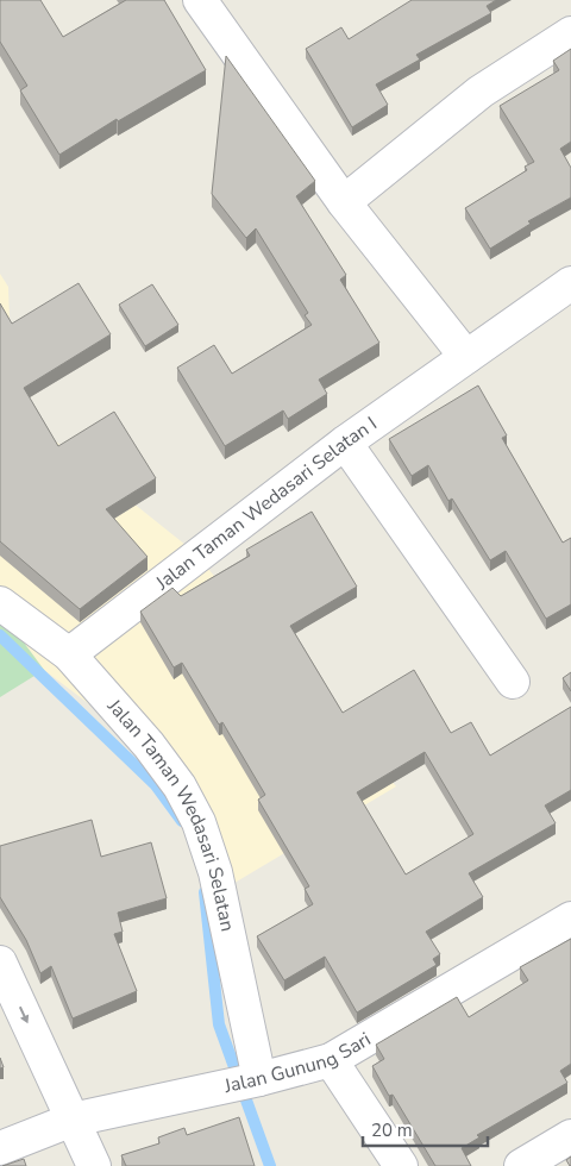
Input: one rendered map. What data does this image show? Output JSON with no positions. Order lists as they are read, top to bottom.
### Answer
{
  "streets": {
    "street": ["Jalan Taman Wedasari Selatan I", "Jalan Taman Wedasari Selatan", "Jalan Gunung Sari"]
  },
  "crossings": [
    ["Jalan Taman Wedasari Selatan I", "Jalan Taman Wedasari Selatan"],
    ["Jalan Taman Wedasari Selatan", "Jalan Gunung Sari"]
  ],
  "scale_bar": "20 m"
}
